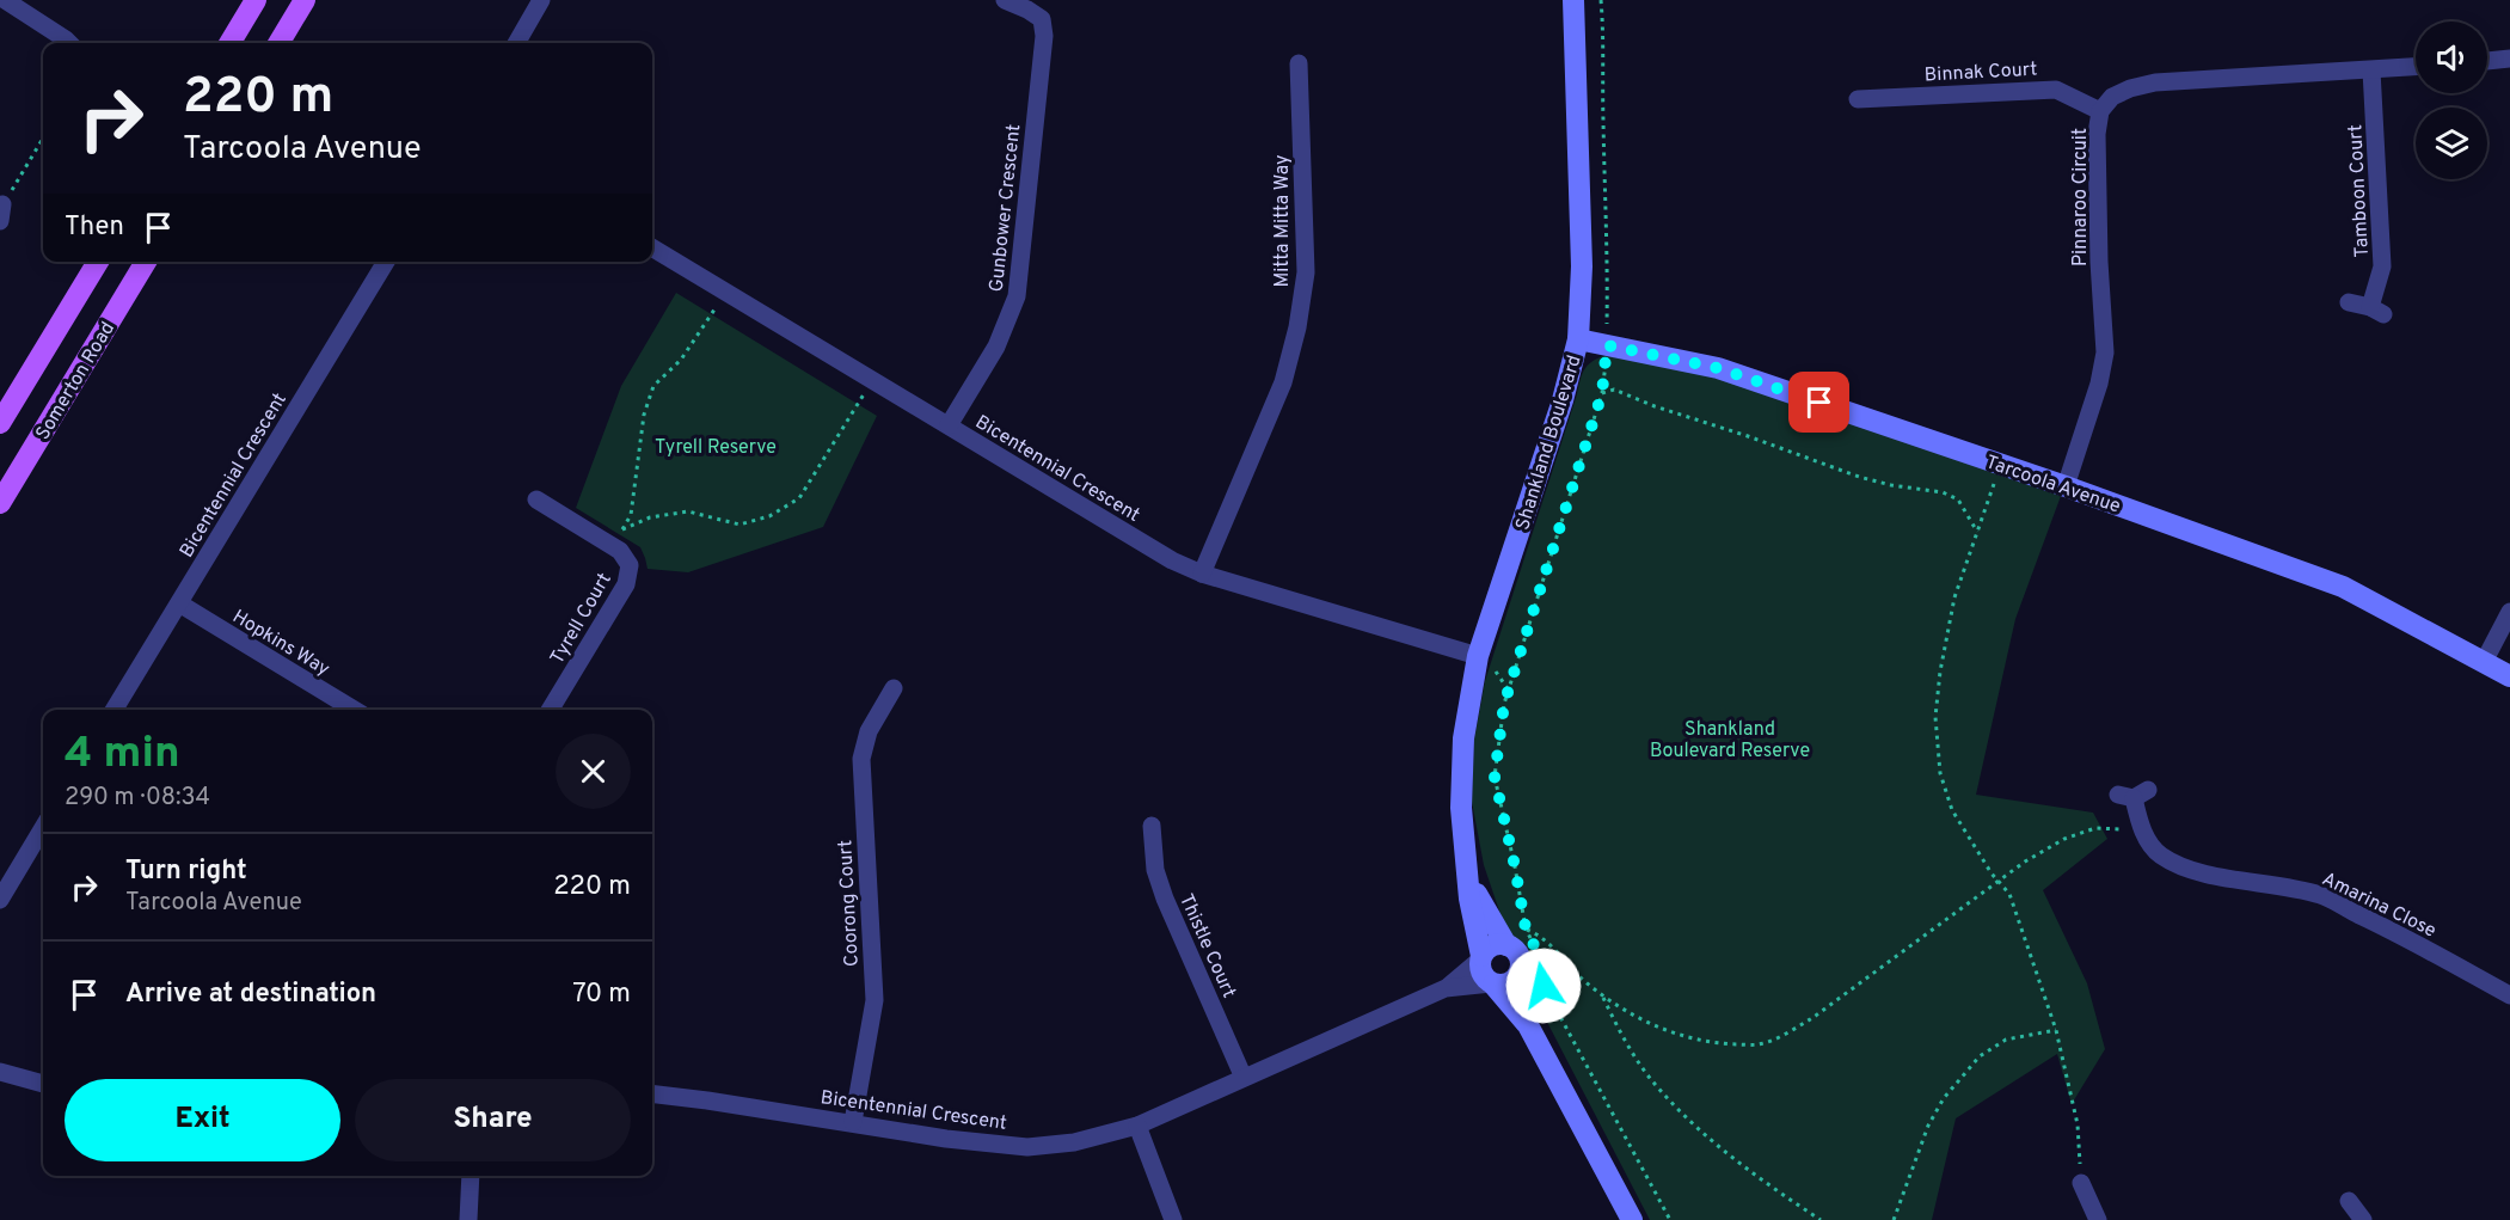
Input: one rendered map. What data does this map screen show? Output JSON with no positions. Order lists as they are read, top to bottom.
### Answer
{
  "streets": {
    "main road": ["Somerton Road"],
    "street": [
      "Binnak Court",
      "Tamboon Court",
      "Pinnaroo Circuit",
      "Gunbower Crescent",
      "Mitta Mitta Way",
      "Shankland Boulevard",
      "Bicentennial Crescent",
      "Tarcoola Avenue",
      "Tyrell Court",
      "Hopkins Way",
      "Coorong Court",
      "Amarina Close",
      "Thistle Court"
    ]
  },
  "crossings": [
    ["Binnak Court", "Pinnaroo Circuit"],
    ["Tamboon Court", "Pinnaroo Circuit"],
    ["Pinnaroo Circuit", "Tarcoola Avenue"],
    ["Gunbower Crescent", "Bicentennial Crescent"],
    ["Mitta Mitta Way", "Bicentennial Crescent"],
    ["Shankland Boulevard", "Bicentennial Crescent"],
    ["Shankland Boulevard", "Tarcoola Avenue"],
    ["Bicentennial Crescent", "Hopkins Way"],
    ["Bicentennial Crescent", "Coorong Court"],
    ["Bicentennial Crescent", "Thistle Court"]
  ],
  "parks": ["Tyrell Reserve", "Shankland Boulevard Reserve"],
  "page": {
    "turn": ["220 m", "Tarcoola Avenue"],
    "then": "Then",
    "heading": ["4 min", "290 m · 08:34"],
    "list": [
      {
        "name": "Turn right",
        "note": "Tarcoola Avenue",
        "value": "220 m"
      },
      {
        "name": "Arrive at destination",
        "value": "70 m"
      }
    ],
    "buttons": ["Exit", "Share"]
  }
}
